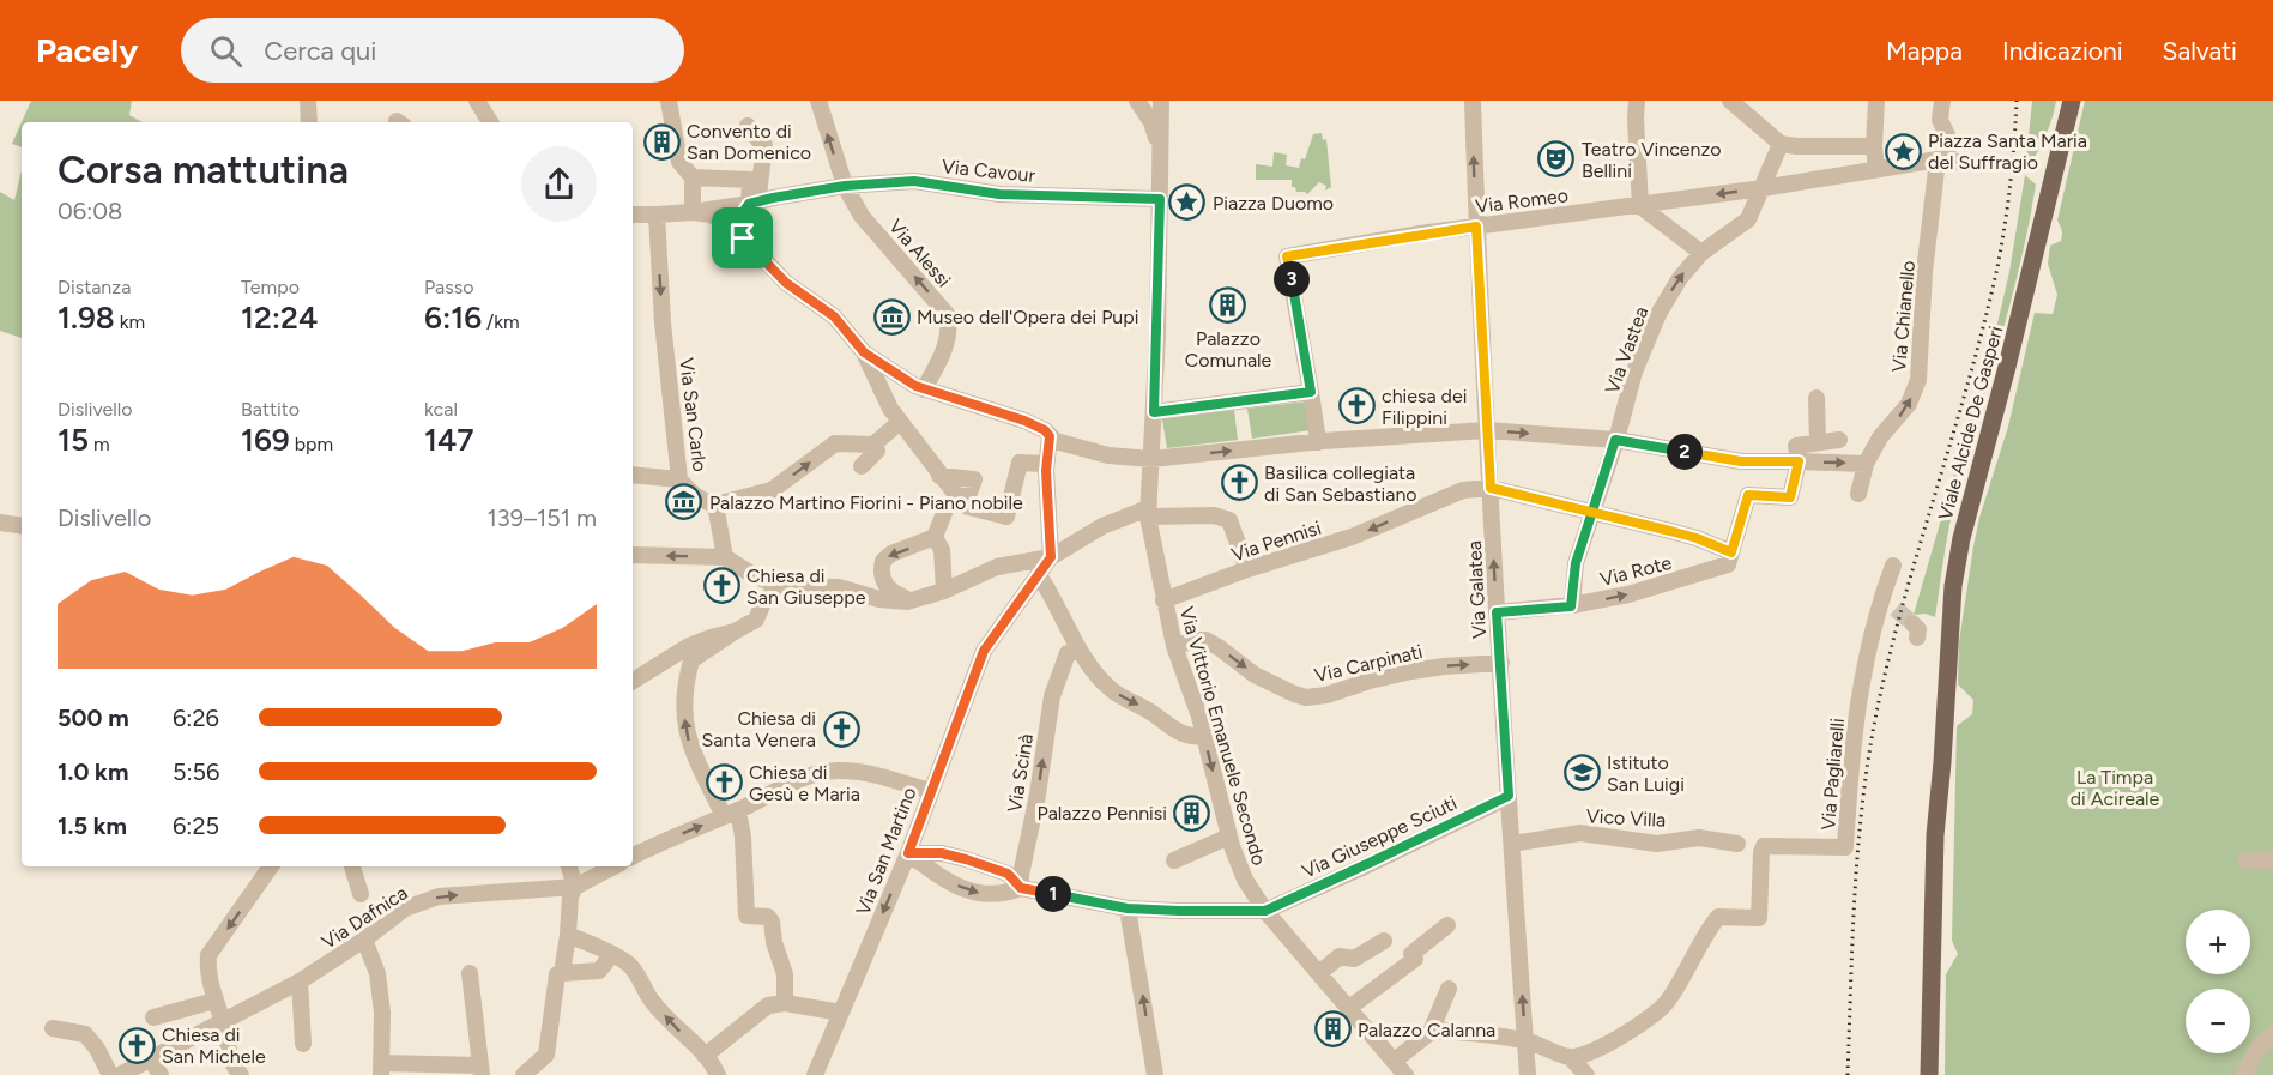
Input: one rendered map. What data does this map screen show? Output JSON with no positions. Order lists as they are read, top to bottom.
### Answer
{
  "streets": {
    "main road": ["Viale Alcide De Gasperi"],
    "street": [
      "Via Cavour",
      "Via Romeo",
      "Via Alessi",
      "Via Chianello",
      "Via Vastea",
      "Via San Carlo",
      "Via Pennisi",
      "Via Rote",
      "Via Galatea",
      "Via Carpinati",
      "Via Vittorio Emanuele Secondo",
      "Via Scinà",
      "Via Pagliarelli",
      "Vico Villa",
      "Via Giuseppe Sciuti",
      "Via San Martino",
      "Via Dafnica"
    ]
  },
  "crossings": [
    ["Via Cavour", "Via Alessi"],
    ["Via Cavour", "Via San Carlo"],
    ["Via Cavour", "Via Vittorio Emanuele Secondo"],
    ["Via Romeo", "Via Chianello"],
    ["Via Romeo", "Via Vastea"],
    ["Via Romeo", "Via Galatea"],
    ["Via Vastea", "Via Pennisi"],
    ["Via Vastea", "Via Rote"],
    ["Via Pennisi", "Via Rote"],
    ["Via Pennisi", "Via Galatea"],
    ["Via Pennisi", "Via Vittorio Emanuele Secondo"],
    ["Via Rote", "Via Galatea"],
    ["Via Galatea", "Via Carpinati"],
    ["Via Galatea", "Vico Villa"],
    ["Via Galatea", "Via Giuseppe Sciuti"],
    ["Via Carpinati", "Via Vittorio Emanuele Secondo"],
    ["Via Vittorio Emanuele Secondo", "Via Giuseppe Sciuti"]
  ],
  "one_way": [
    "Via Alessi",
    "Via Chianello",
    "Via Vastea",
    "Via San Carlo",
    "Via Rote",
    "Via Galatea",
    "Via Carpinati",
    "Via Scinà",
    "Via Dafnica"
  ],
  "parks": ["La Timpa di Acireale"],
  "places": {
    "building": [
      "Convento di San Domenico",
      "Palazzo Comunale",
      "Palazzo Pennisi",
      "Palazzo Calanna"
    ],
    "place": ["Piazza Santa Maria del Suffragio", "Piazza Duomo"],
    "theatre": ["Teatro Vincenzo Bellini"],
    "museum": ["Museo dell'Opera dei Pupi", "Palazzo Martino Fiorini - Piano nobile"],
    "church": [
      "chiesa dei Filippini",
      "Basilica collegiata di San Sebastiano",
      "Chiesa di San Giuseppe",
      "Chiesa di Santa Venera",
      "Chiesa di Gesù e Maria",
      "Chiesa di San Michele"
    ],
    "school or university": ["Istituto San Luigi"]
  },
  "page": {
    "header": "Pacely",
    "search": "Cerca qui",
    "nav": ["Mappa", "Indicazioni", "Salvati"],
    "heading": ["Corsa mattutina", "06:08"],
    "stats": [
      ["Distanza", "1.98 km"],
      ["Tempo", "12:24"],
      ["Passo", "6:16 /km"],
      ["Dislivello", "15 m"],
      ["Battito", "169 bpm"],
      ["kcal", "147"]
    ],
    "pins": ["3", "2", "1"],
    "chart": ["Dislivello", "139–151 m"],
    "list": [
      {
        "name": "500 m",
        "note": "6:26"
      },
      {
        "name": "1.0 km",
        "note": "5:56"
      },
      {
        "name": "1.5 km",
        "note": "6:25"
      }
    ],
    "map_buttons": ["+", "−"]
  }
}
